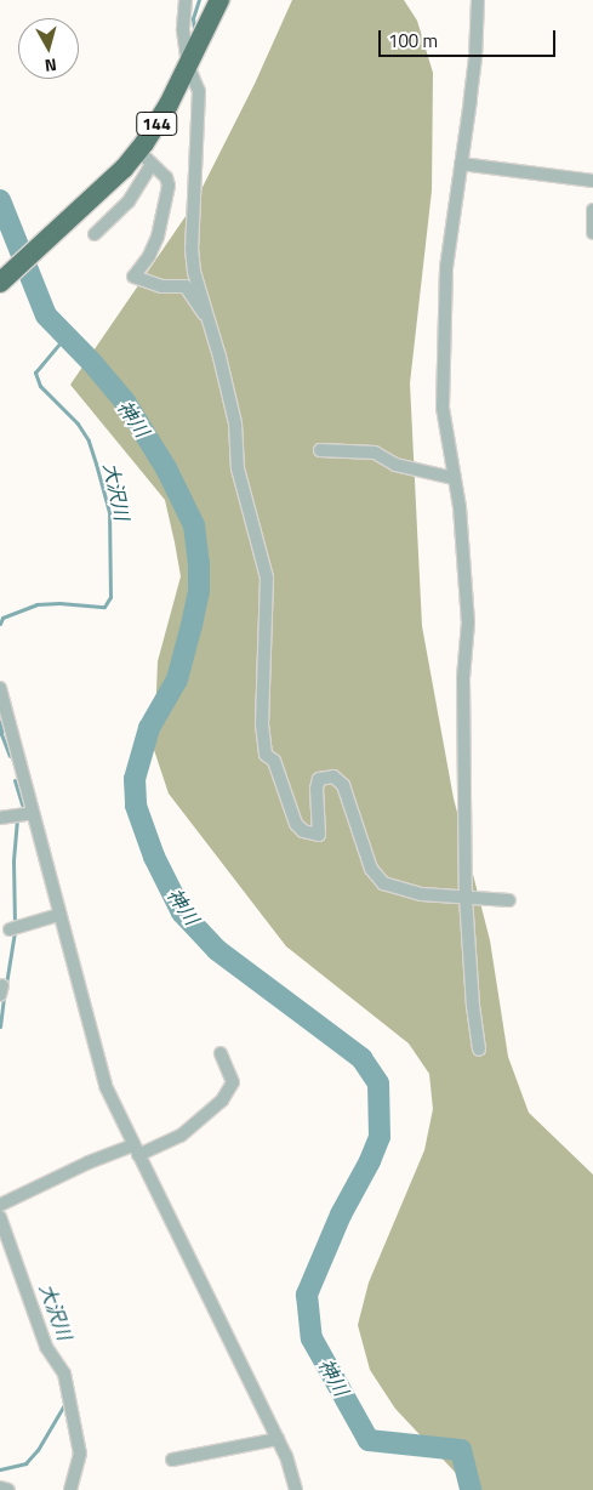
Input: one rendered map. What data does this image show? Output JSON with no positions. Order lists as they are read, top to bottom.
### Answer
{
  "streets": {
    "highway": ["144"]
  },
  "water": ["神川", "大沢川"],
  "scale_bar": "100 m",
  "north": "bottom"
}
